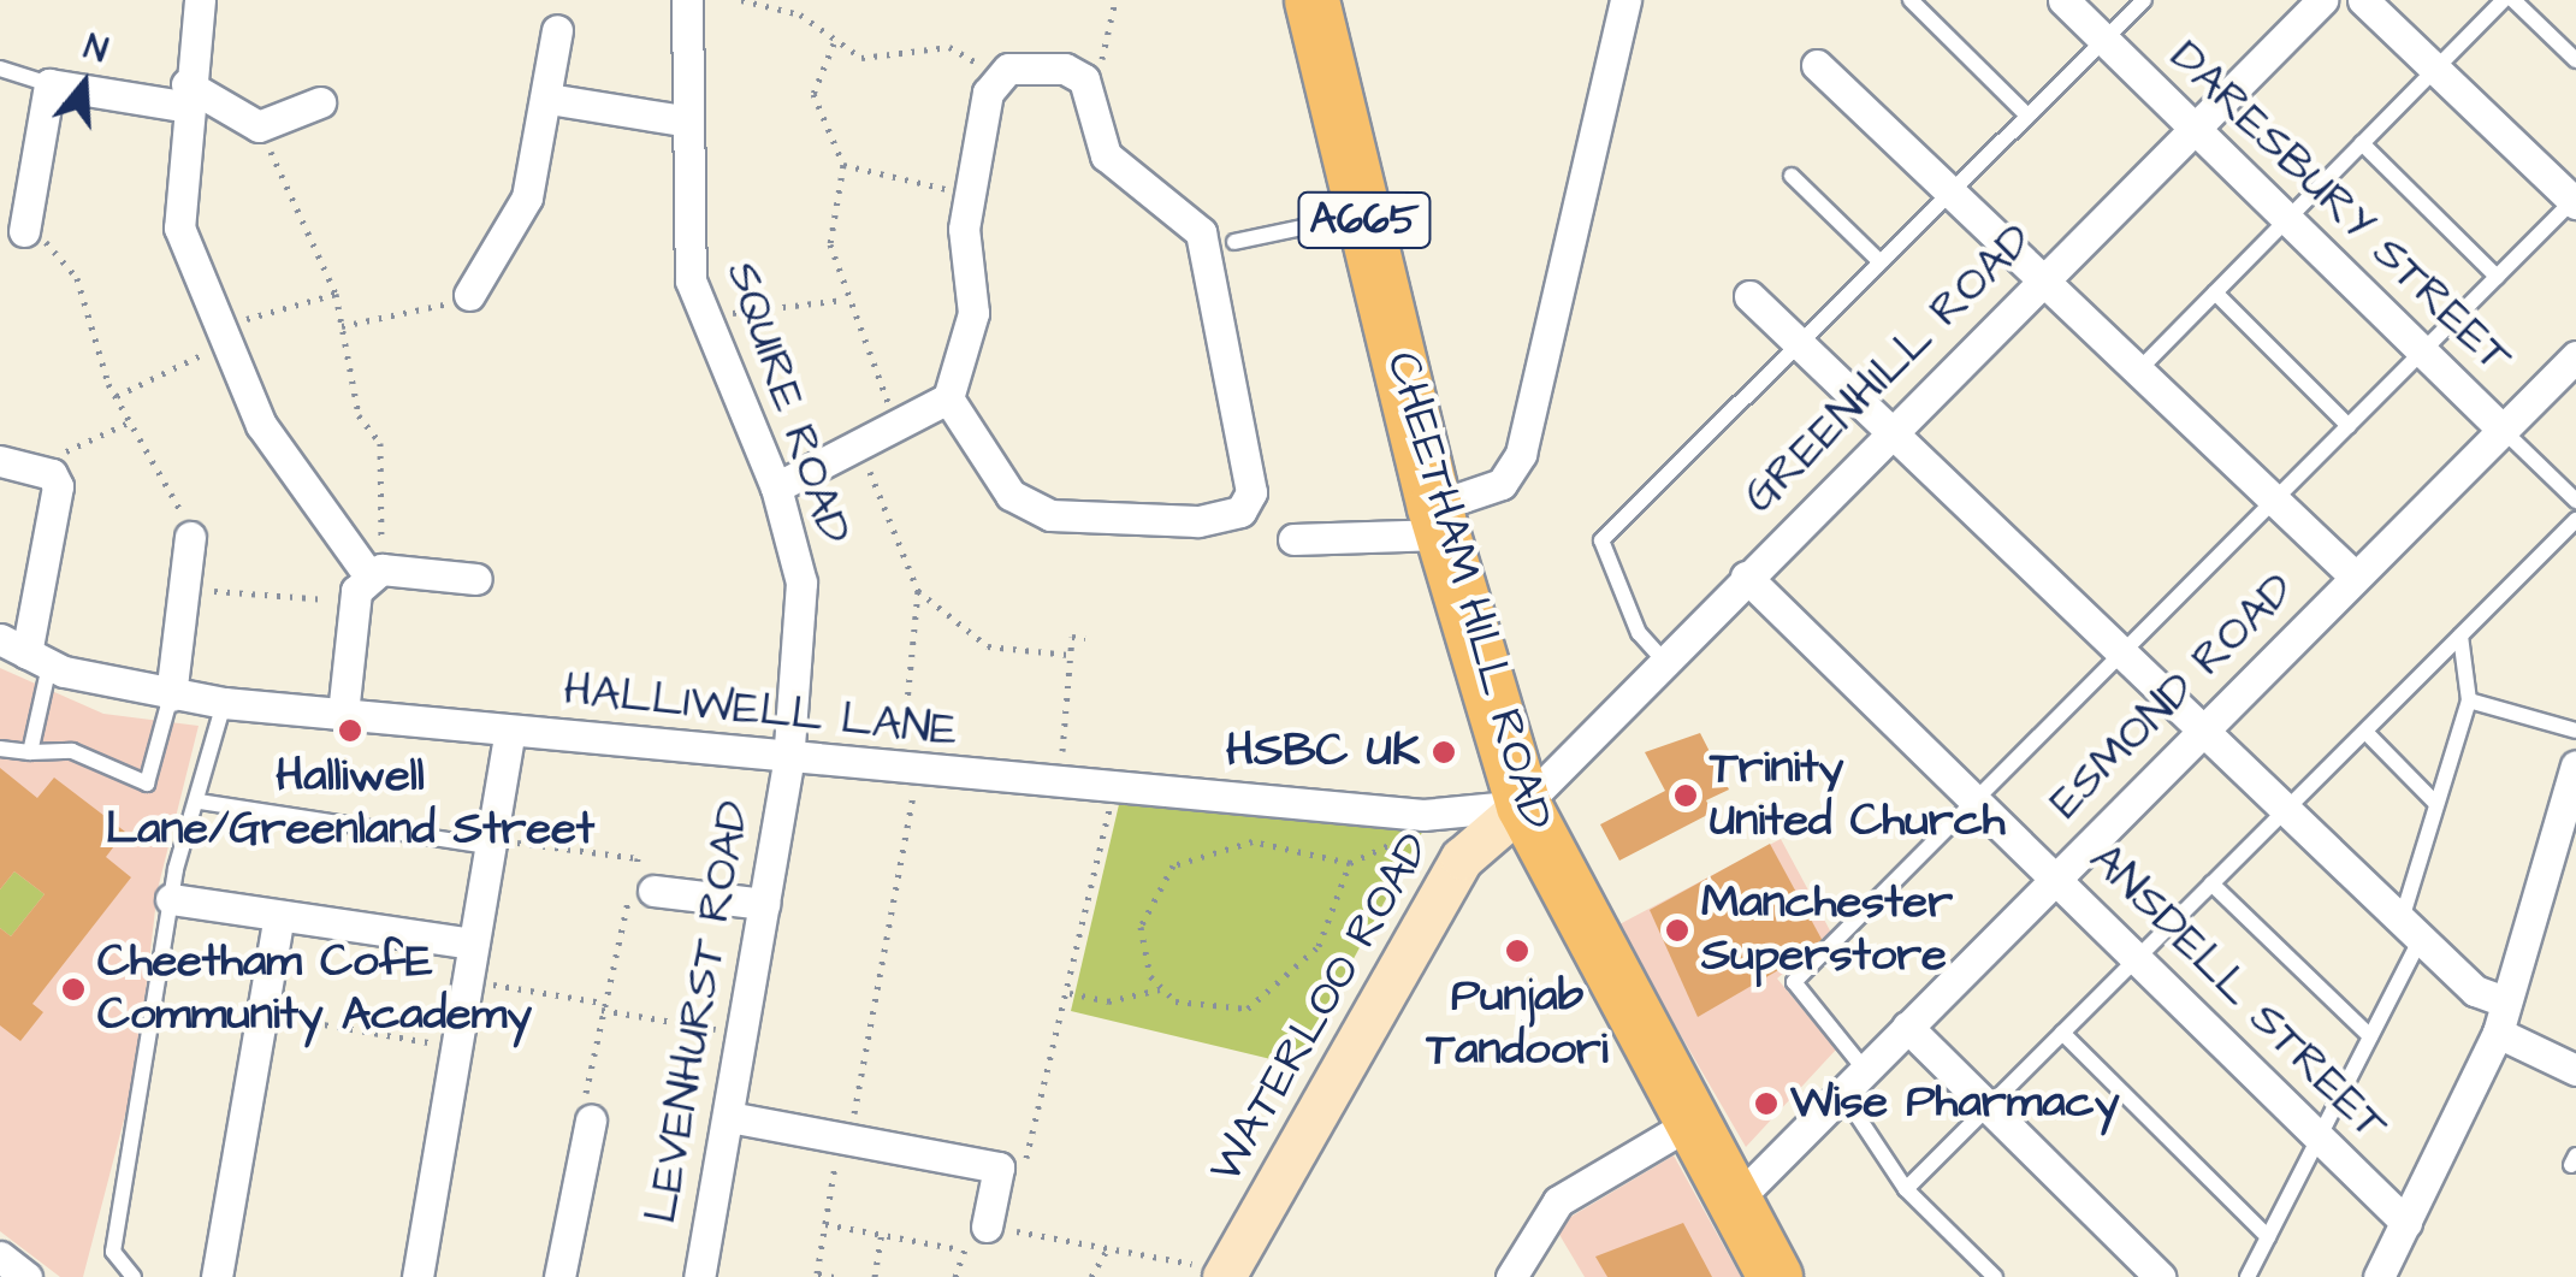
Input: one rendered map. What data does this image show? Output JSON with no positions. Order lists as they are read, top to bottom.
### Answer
{
  "streets": {
    "highway": ["A665", "CHEETHAM HILL ROAD"],
    "main road": ["WATERLOO ROAD"],
    "street": [
      "DARESBURY STREET",
      "GREENHILL ROAD",
      "SQUIRE ROAD",
      "ESMOND ROAD",
      "HALLIWELL LANE",
      "ANSDELL STREET",
      "LEVENHURST ROAD"
    ]
  },
  "crossings": [
    ["DARESBURY STREET", "GREENHILL ROAD"],
    ["DARESBURY STREET", "ESMOND ROAD"],
    ["GREENHILL ROAD", "CHEETHAM HILL ROAD"],
    ["GREENHILL ROAD", "HALLIWELL LANE"],
    ["GREENHILL ROAD", "ANSDELL STREET"],
    ["GREENHILL ROAD", "WATERLOO ROAD"],
    ["SQUIRE ROAD", "HALLIWELL LANE"],
    ["SQUIRE ROAD", "LEVENHURST ROAD"],
    ["CHEETHAM HILL ROAD", "ESMOND ROAD"],
    ["CHEETHAM HILL ROAD", "HALLIWELL LANE"],
    ["CHEETHAM HILL ROAD", "WATERLOO ROAD"],
    ["ESMOND ROAD", "ANSDELL STREET"],
    ["HALLIWELL LANE", "WATERLOO ROAD"],
    ["HALLIWELL LANE", "LEVENHURST ROAD"]
  ],
  "places": [
    "Halliwell Lane/Greenland Street",
    "HSBC UK",
    "Trinity United Church",
    "Manchester Superstore",
    "Punjab Tandoori",
    "Cheetham CofE Community Academy",
    "Wise Pharmacy"
  ],
  "north": "top"
}
